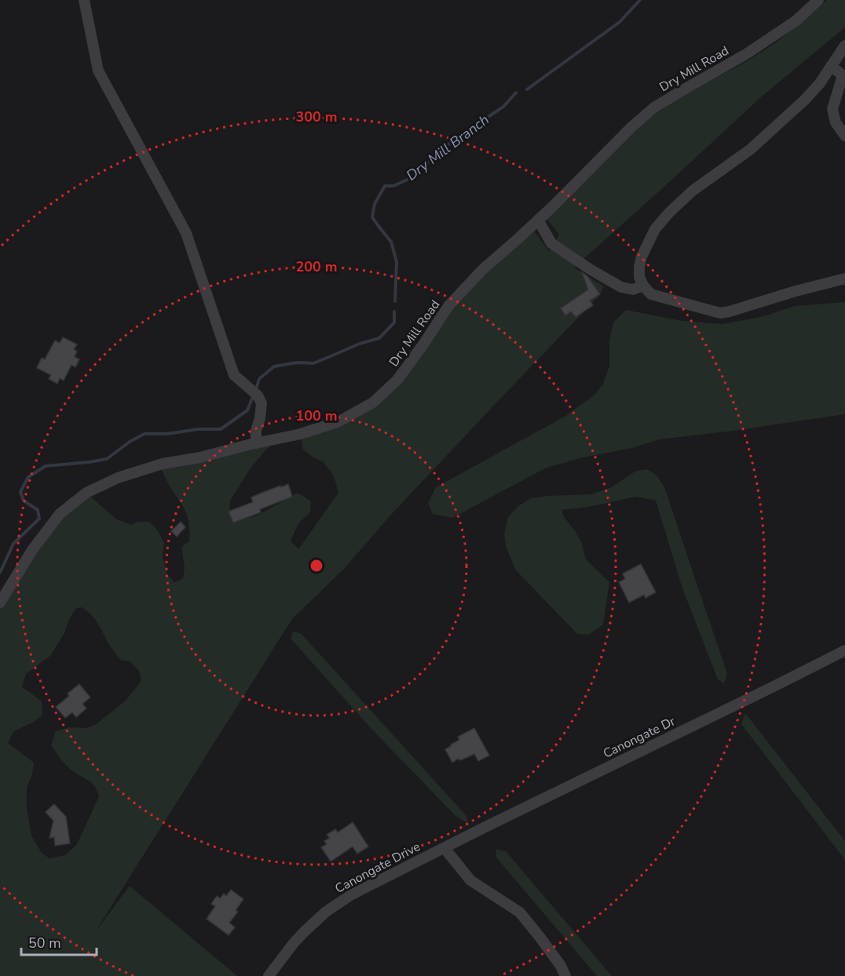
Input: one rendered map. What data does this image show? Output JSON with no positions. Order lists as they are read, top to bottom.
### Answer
{
  "streets": {
    "street": ["Dry Mill Road", "Canongate Dr", "Canongate Drive"]
  },
  "crossings": [
    ["Canongate Dr", "Canongate Drive"]
  ],
  "water": ["Dry Mill Branch"],
  "scale_bar": "50 m",
  "rings": ["300 m", "200 m", "100 m"]
}
